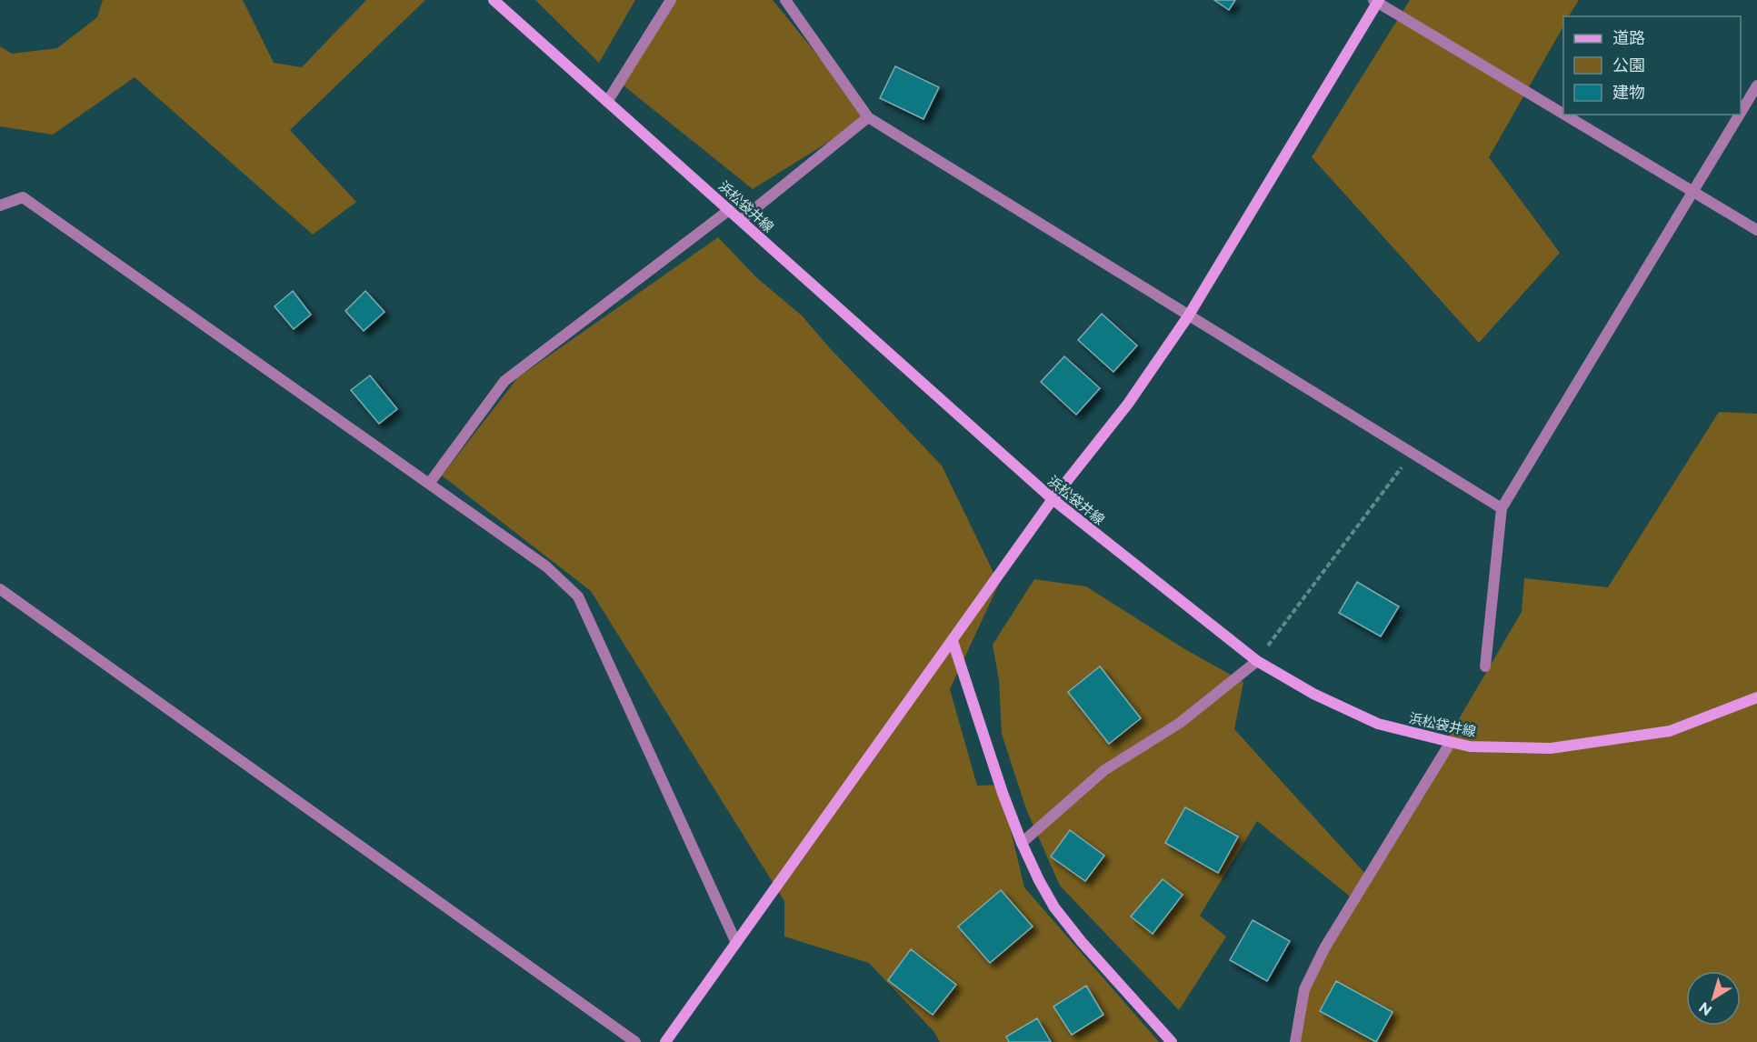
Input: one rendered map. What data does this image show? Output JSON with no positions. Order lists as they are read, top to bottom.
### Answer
{
  "streets": {
    "street": ["浜松袋井線"]
  },
  "legend": ["道路", "公園", "建物"],
  "north": "bottom left"
}
